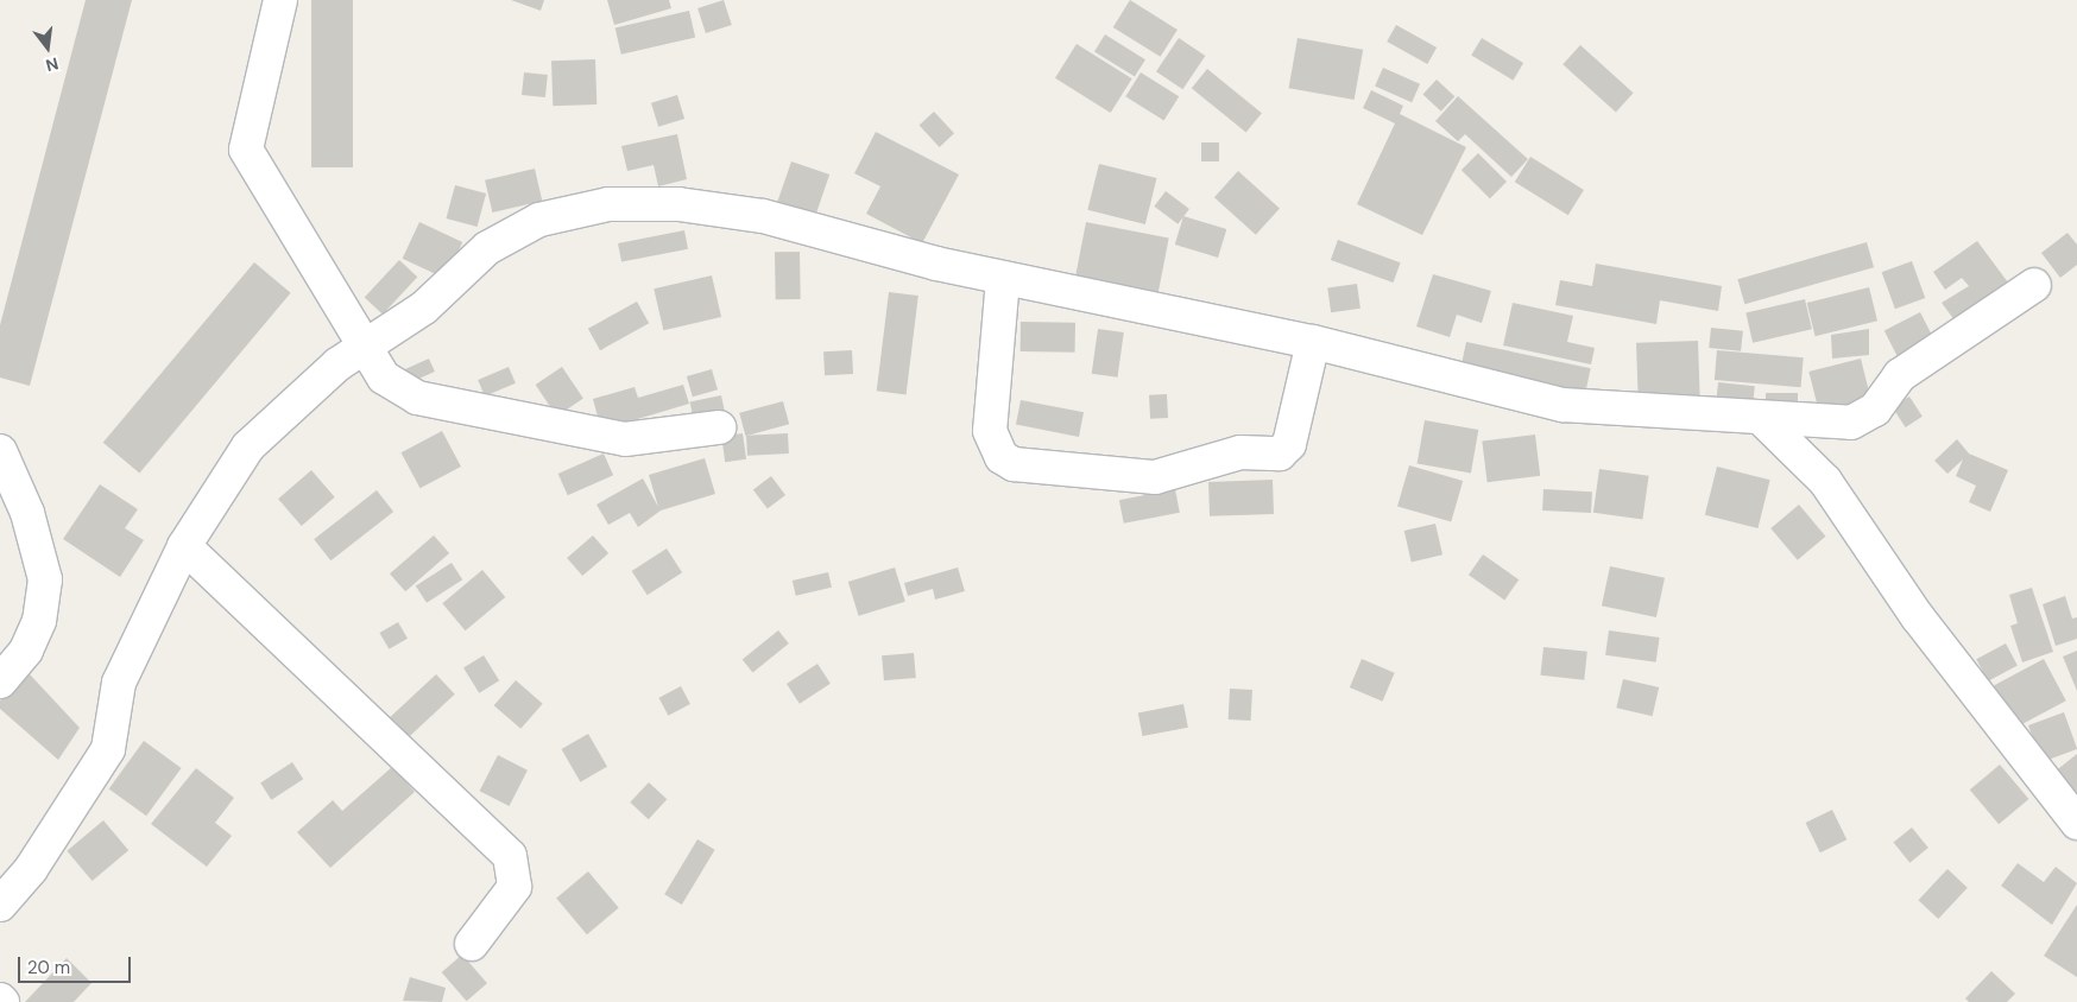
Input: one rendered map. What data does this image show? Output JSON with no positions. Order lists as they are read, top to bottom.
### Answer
{
  "scale_bar": "20 m",
  "north": "bottom"
}
